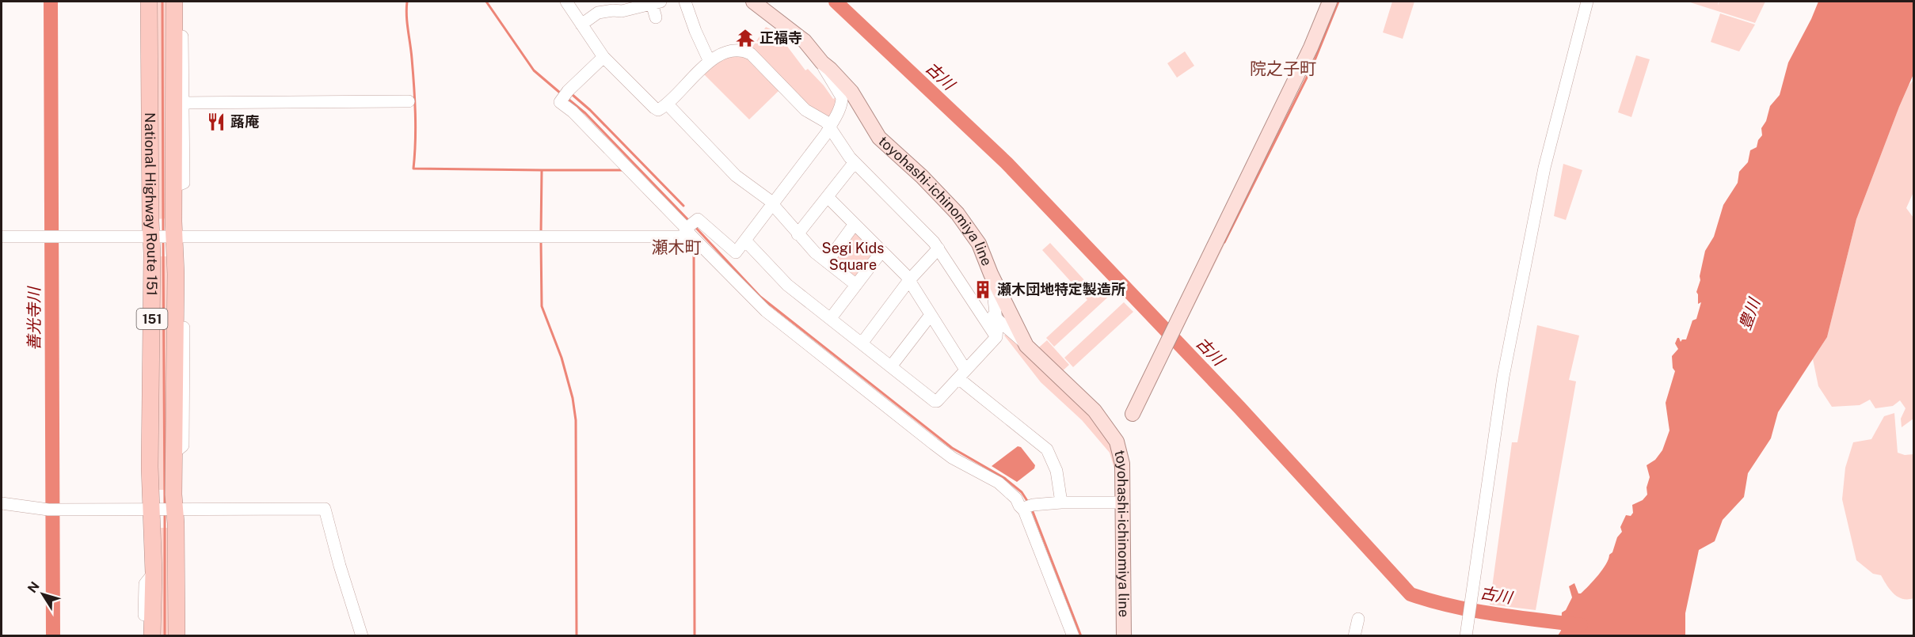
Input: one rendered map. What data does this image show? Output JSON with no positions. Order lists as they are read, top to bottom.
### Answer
{
  "streets": {
    "highway": ["National Highway Route 151", "151"],
    "main road": ["toyohashi-ichinomiya line"]
  },
  "districts": ["院之子町", "瀬木町"],
  "water": ["古川", "豊川", "善光寺川"],
  "parks": ["Segi Kids Square"],
  "places": {
    "temple": ["正福寺"],
    "restaurant": ["蕗庵"],
    "building": ["瀬木団地特定製造所"]
  },
  "north": "top left"
}
